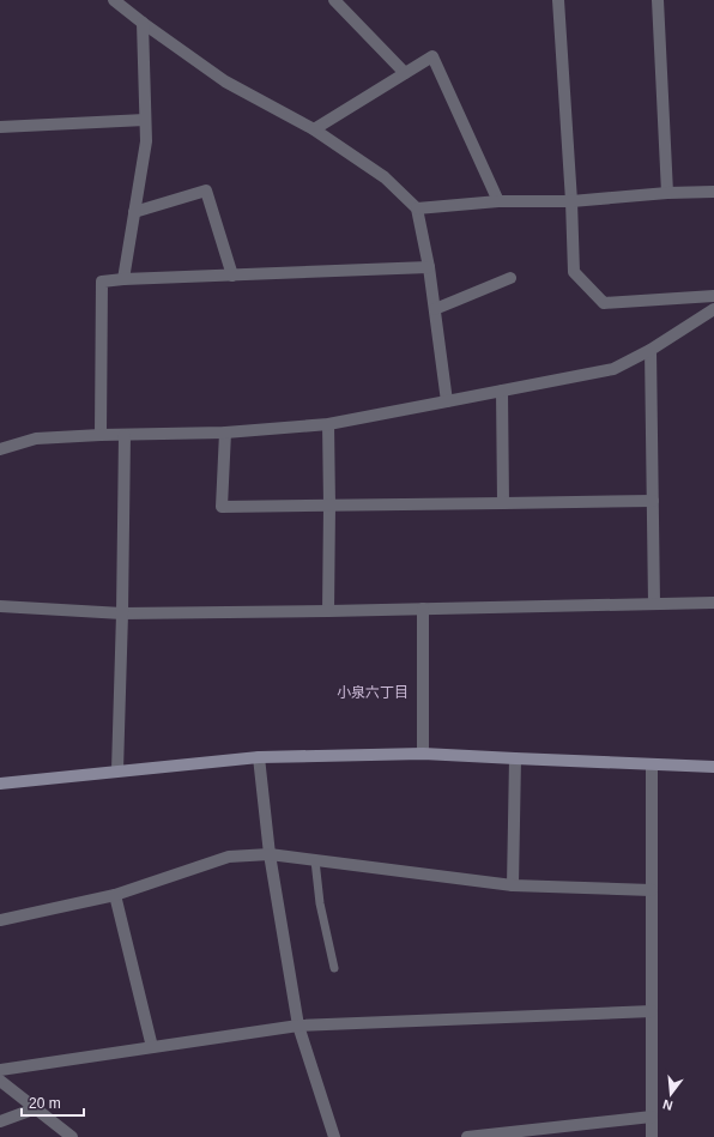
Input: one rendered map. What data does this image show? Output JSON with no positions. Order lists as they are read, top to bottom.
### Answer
{
  "districts": ["小泉六丁目"],
  "scale_bar": "20 m",
  "north": "bottom"
}
